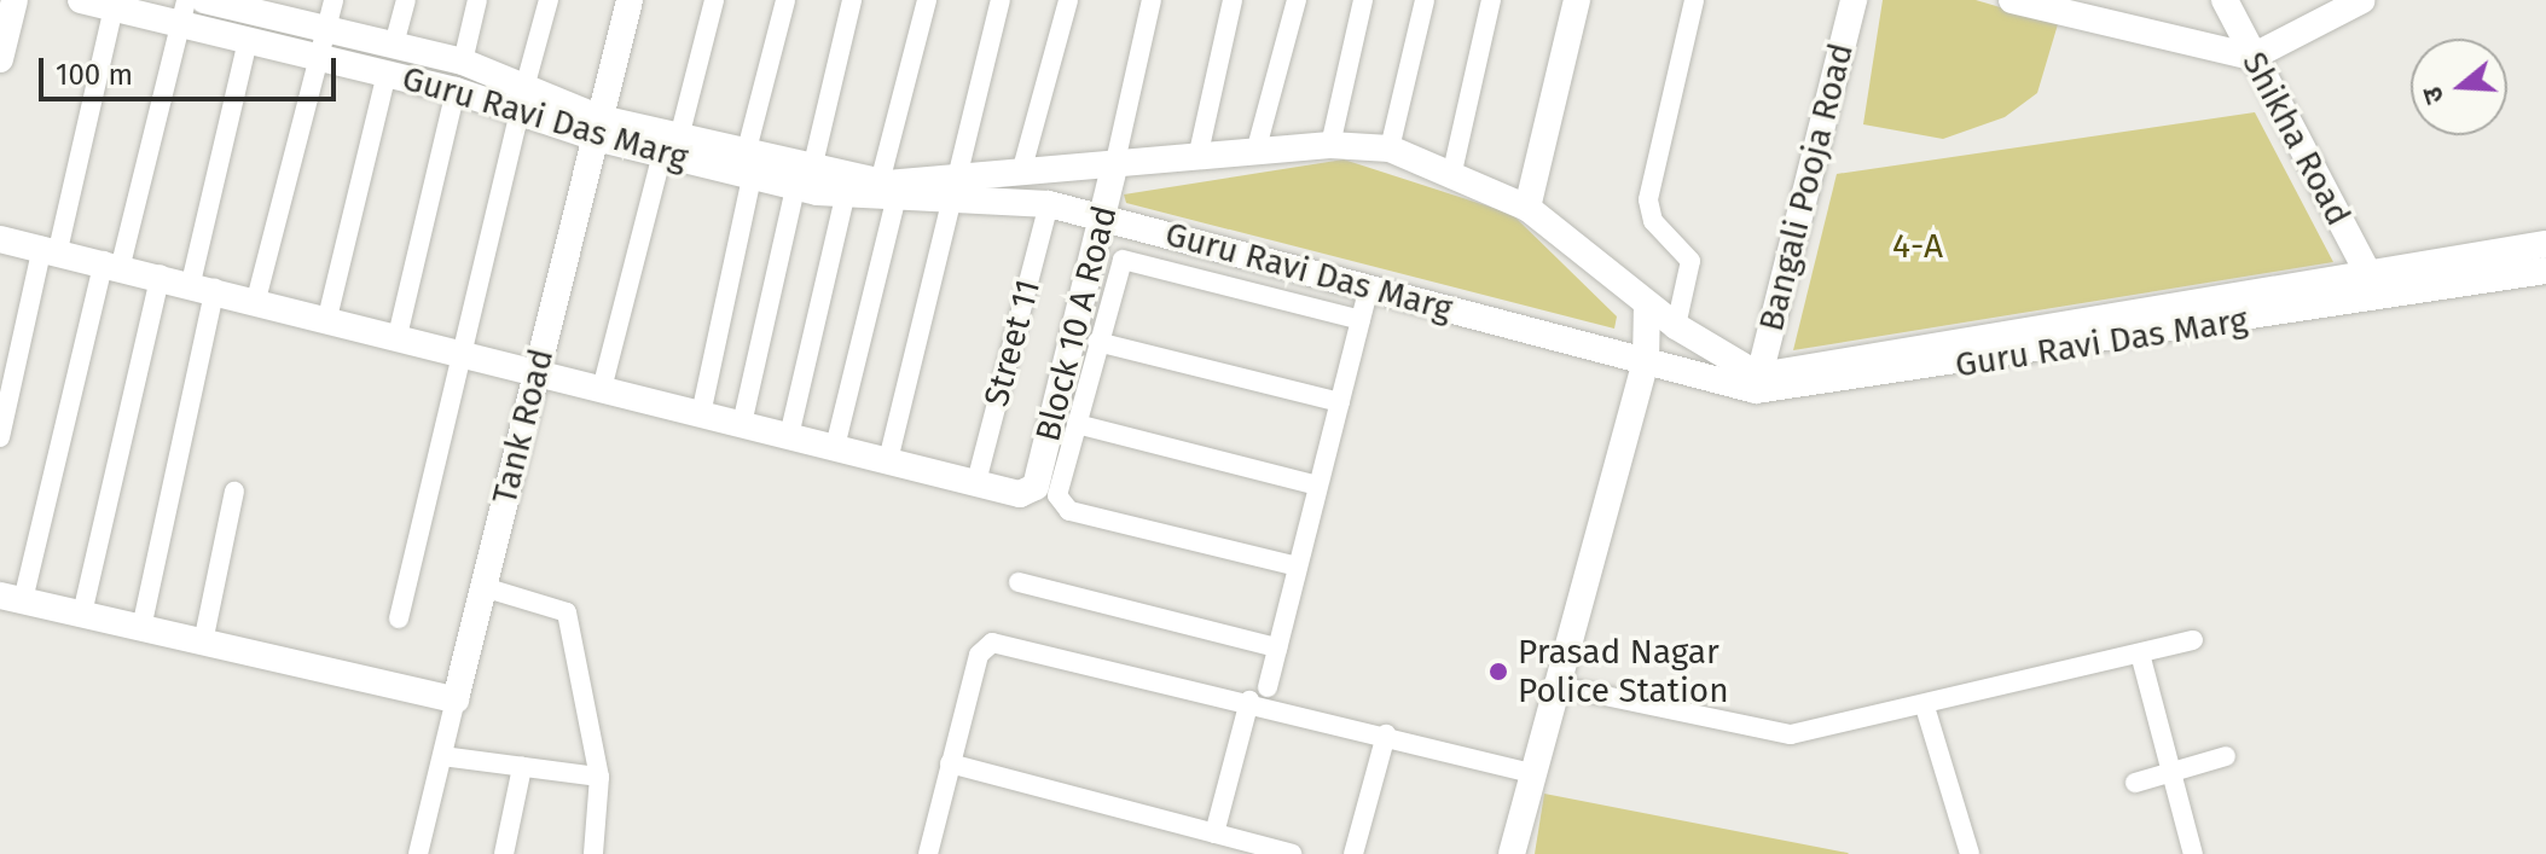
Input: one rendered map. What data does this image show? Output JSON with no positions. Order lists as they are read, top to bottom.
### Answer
{
  "streets": {
    "street": [
      "Guru Ravi Das Marg",
      "Shikha Road",
      "Bangali Pooja Road",
      "Block 10 A Road",
      "Street 11",
      "Tank Road"
    ]
  },
  "crossings": [
    ["Guru Ravi Das Marg", "Shikha Road"],
    ["Guru Ravi Das Marg", "Bangali Pooja Road"],
    ["Guru Ravi Das Marg", "Block 10 A Road"],
    ["Guru Ravi Das Marg", "Street 11"],
    ["Guru Ravi Das Marg", "Tank Road"],
    ["Block 10 A Road", "Street 11"]
  ],
  "parks": ["4-A"],
  "places": ["Prasad Nagar Police Station"],
  "scale_bar": "100 m",
  "north": "left"
}
